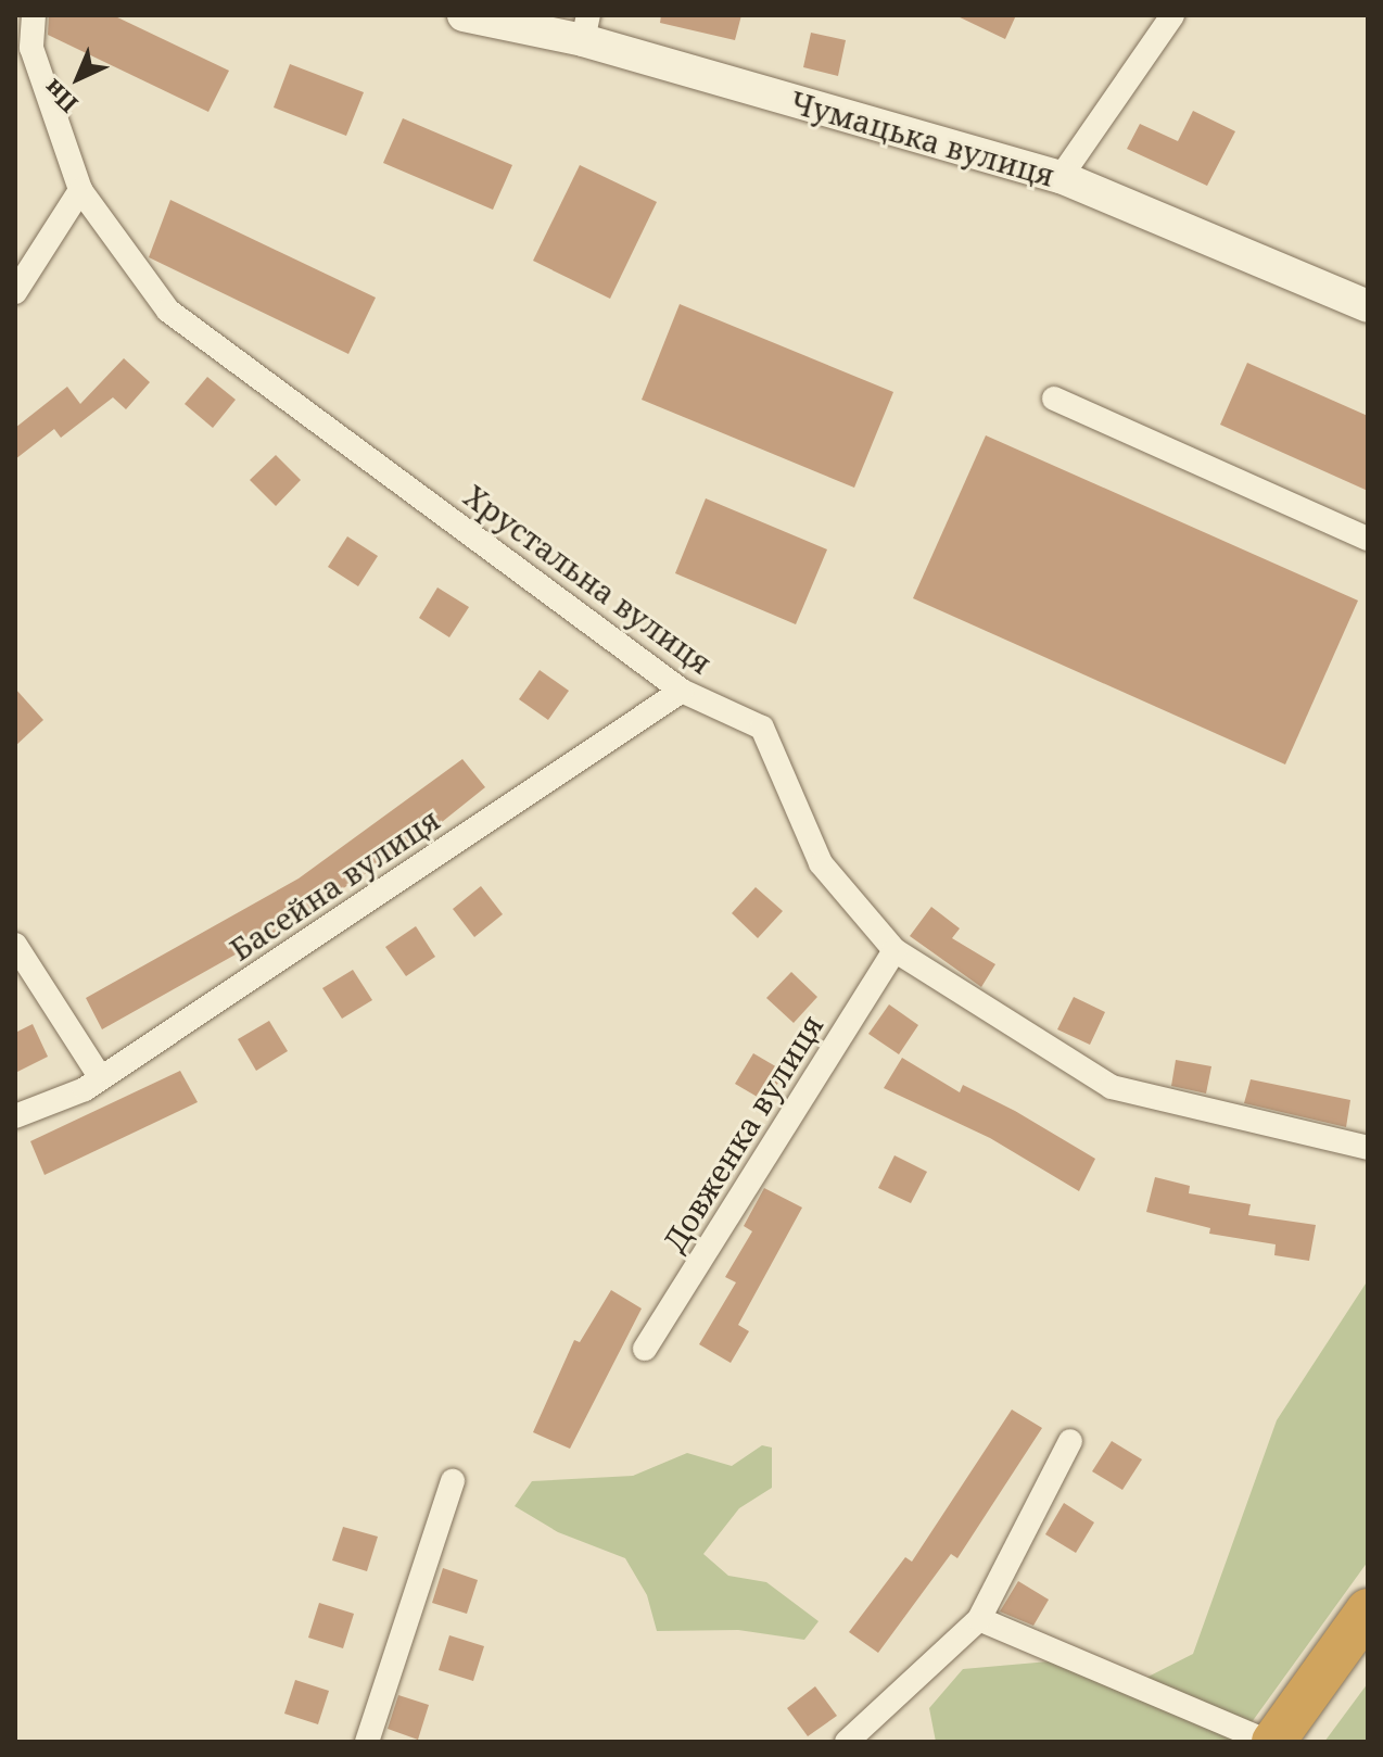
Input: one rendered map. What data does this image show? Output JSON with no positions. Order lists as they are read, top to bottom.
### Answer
{
  "streets": {
    "street": [
      "Чумацька вулиця",
      "Хрустальна вулиця",
      "Басейна вулиця",
      "Довженка вулиця"
    ]
  },
  "crossings": [
    ["Хрустальна вулиця", "Басейна вулиця"],
    ["Хрустальна вулиця", "Довженка вулиця"]
  ],
  "north": "bottom left"
}
